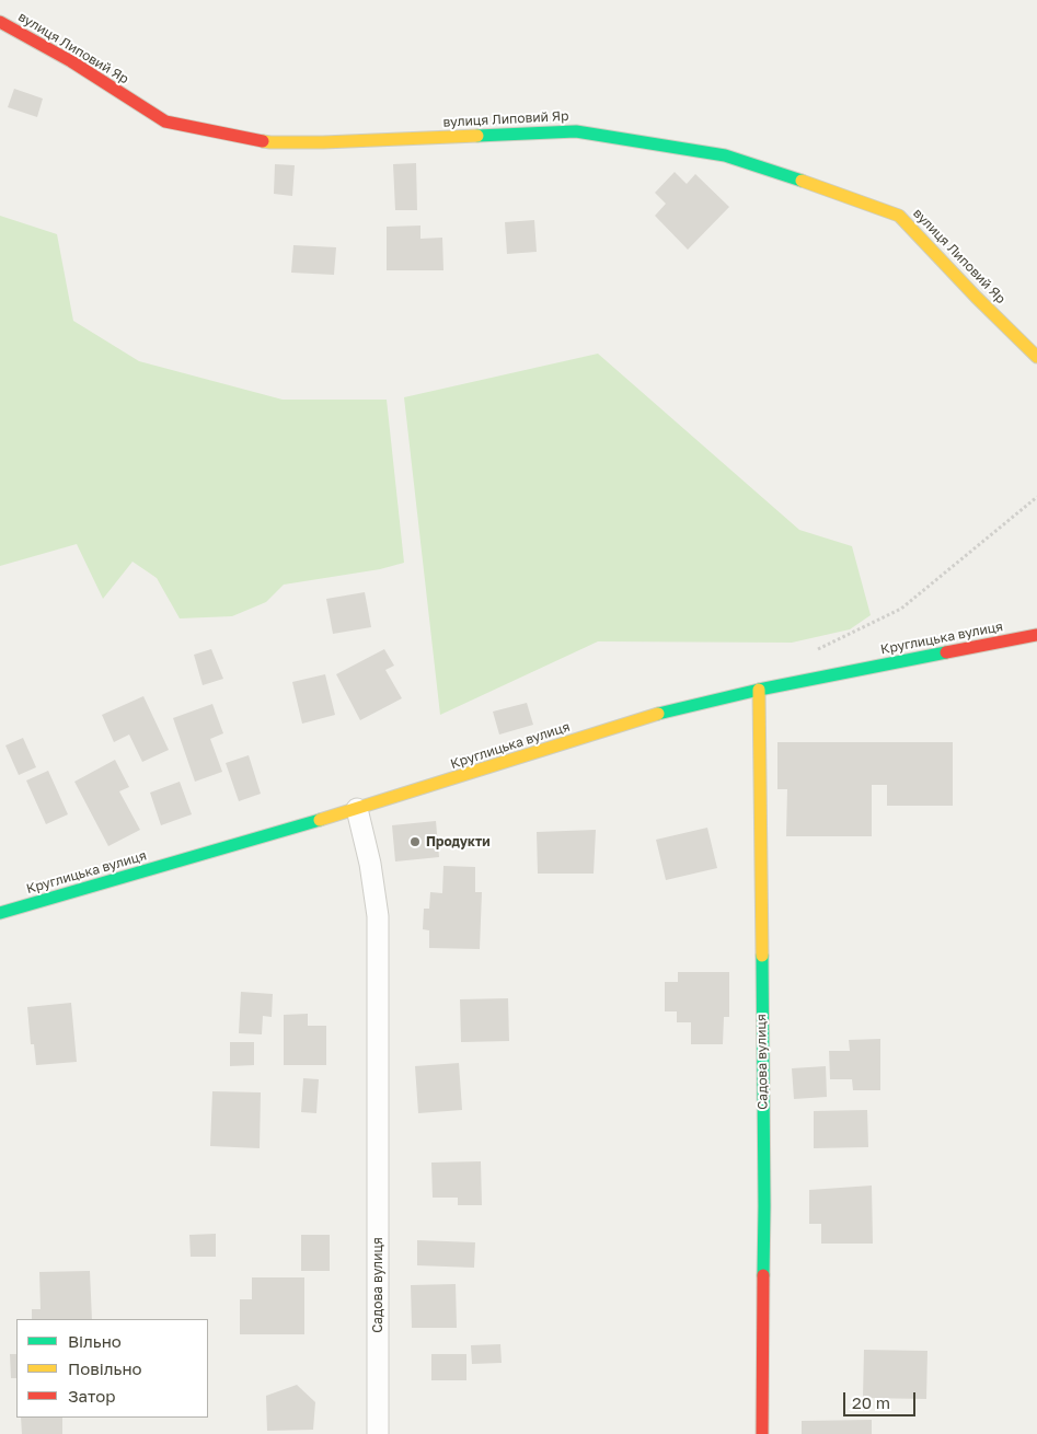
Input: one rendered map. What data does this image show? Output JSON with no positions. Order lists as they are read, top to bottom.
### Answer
{
  "streets": {
    "street": ["вулиця Липовий Яр", "Круглицька вулиця", "Садова вулиця"]
  },
  "crossings": [
    ["Круглицька вулиця", "Садова вулиця"]
  ],
  "places": ["Продукти"],
  "legend": ["Вільно", "Повільно", "Затор"],
  "scale_bar": "20 m"
}
